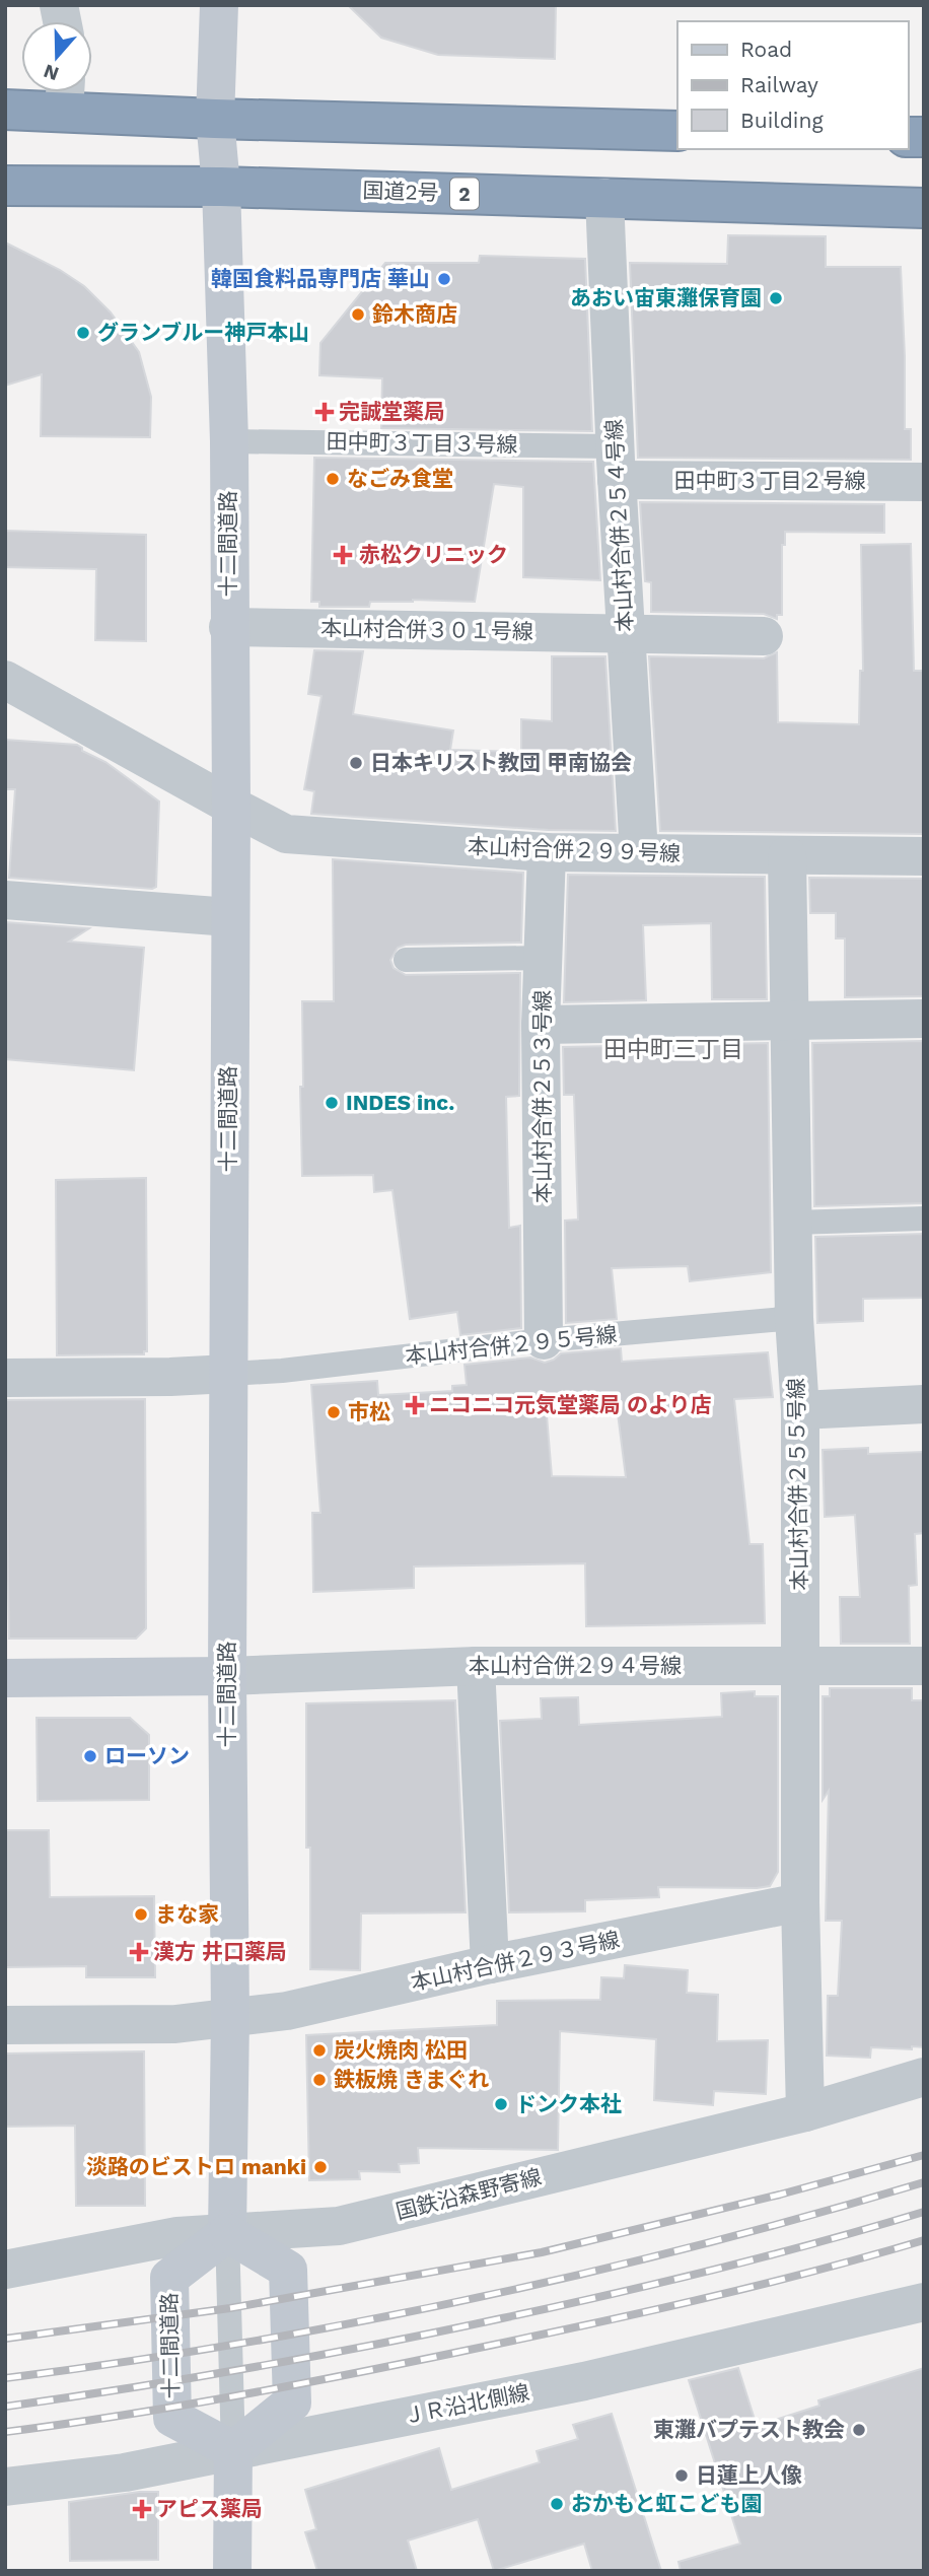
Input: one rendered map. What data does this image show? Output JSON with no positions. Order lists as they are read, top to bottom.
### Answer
{
  "streets": {
    "highway": ["国道2号", "2"],
    "street": [
      "田中町３丁目２号線",
      "本山村合併２５４号線",
      "十二間道路",
      "本山村合併３０１号線",
      "本山村合併２９９号線",
      "本山村合併２５３号線",
      "本山村合併２５５号線",
      "本山村合併２９４号線",
      "本山村合併２９３号線",
      "国鉄沿森野寄線",
      "ＪＲ沿北側線"
    ],
    "lane": ["田中町３丁目３号線", "本山村合併２９５号線"]
  },
  "crossings": [
    ["国道2号", "本山村合併２５４号線"],
    ["国道2号", "十二間道路"],
    ["田中町３丁目３号線", "田中町３丁目２号線"],
    ["田中町３丁目３号線", "本山村合併２５４号線"],
    ["田中町３丁目３号線", "十二間道路"],
    ["田中町３丁目２号線", "本山村合併２５４号線"],
    ["本山村合併２５４号線", "本山村合併３０１号線"],
    ["本山村合併２５４号線", "本山村合併２９９号線"],
    ["十二間道路", "本山村合併３０１号線"],
    ["十二間道路", "本山村合併２９９号線"],
    ["十二間道路", "本山村合併２９５号線"],
    ["十二間道路", "本山村合併２９４号線"],
    ["十二間道路", "本山村合併２９３号線"],
    ["十二間道路", "国鉄沿森野寄線"],
    ["十二間道路", "ＪＲ沿北側線"],
    ["本山村合併２９９号線", "本山村合併２５３号線"],
    ["本山村合併２９９号線", "本山村合併２５５号線"],
    ["本山村合併２５３号線", "本山村合併２９５号線"],
    ["本山村合併２９５号線", "本山村合併２５５号線"],
    ["本山村合併２５５号線", "本山村合併２９４号線"],
    ["本山村合併２５５号線", "本山村合併２９３号線"],
    ["本山村合併２５５号線", "国鉄沿森野寄線"]
  ],
  "districts": ["田中町三丁目"],
  "places": {
    "other": [
      "韓国食料品専門店 華山",
      "あおい宙東灘保育園",
      "鈴木商店",
      "グランブルー神戸本山",
      "なごみ食堂",
      "日本キリスト教団 甲南協会",
      "INDES inc.",
      "市松",
      "ローソン",
      "まな家",
      "炭火焼肉 松田",
      "鉄板焼 きまぐれ",
      "ドンク本社",
      "淡路のビストロ manki",
      "東灘バプテスト教会",
      "日蓮上人像",
      "おかもと虹こども園"
    ],
    "health": [
      "完誠堂薬局",
      "赤松クリニック",
      "ニコニコ元気堂薬局 のより店",
      "漢方 井口薬局",
      "アピス薬局"
    ]
  },
  "legend": ["Road", "Railway", "Building"],
  "north": "bottom"
}
